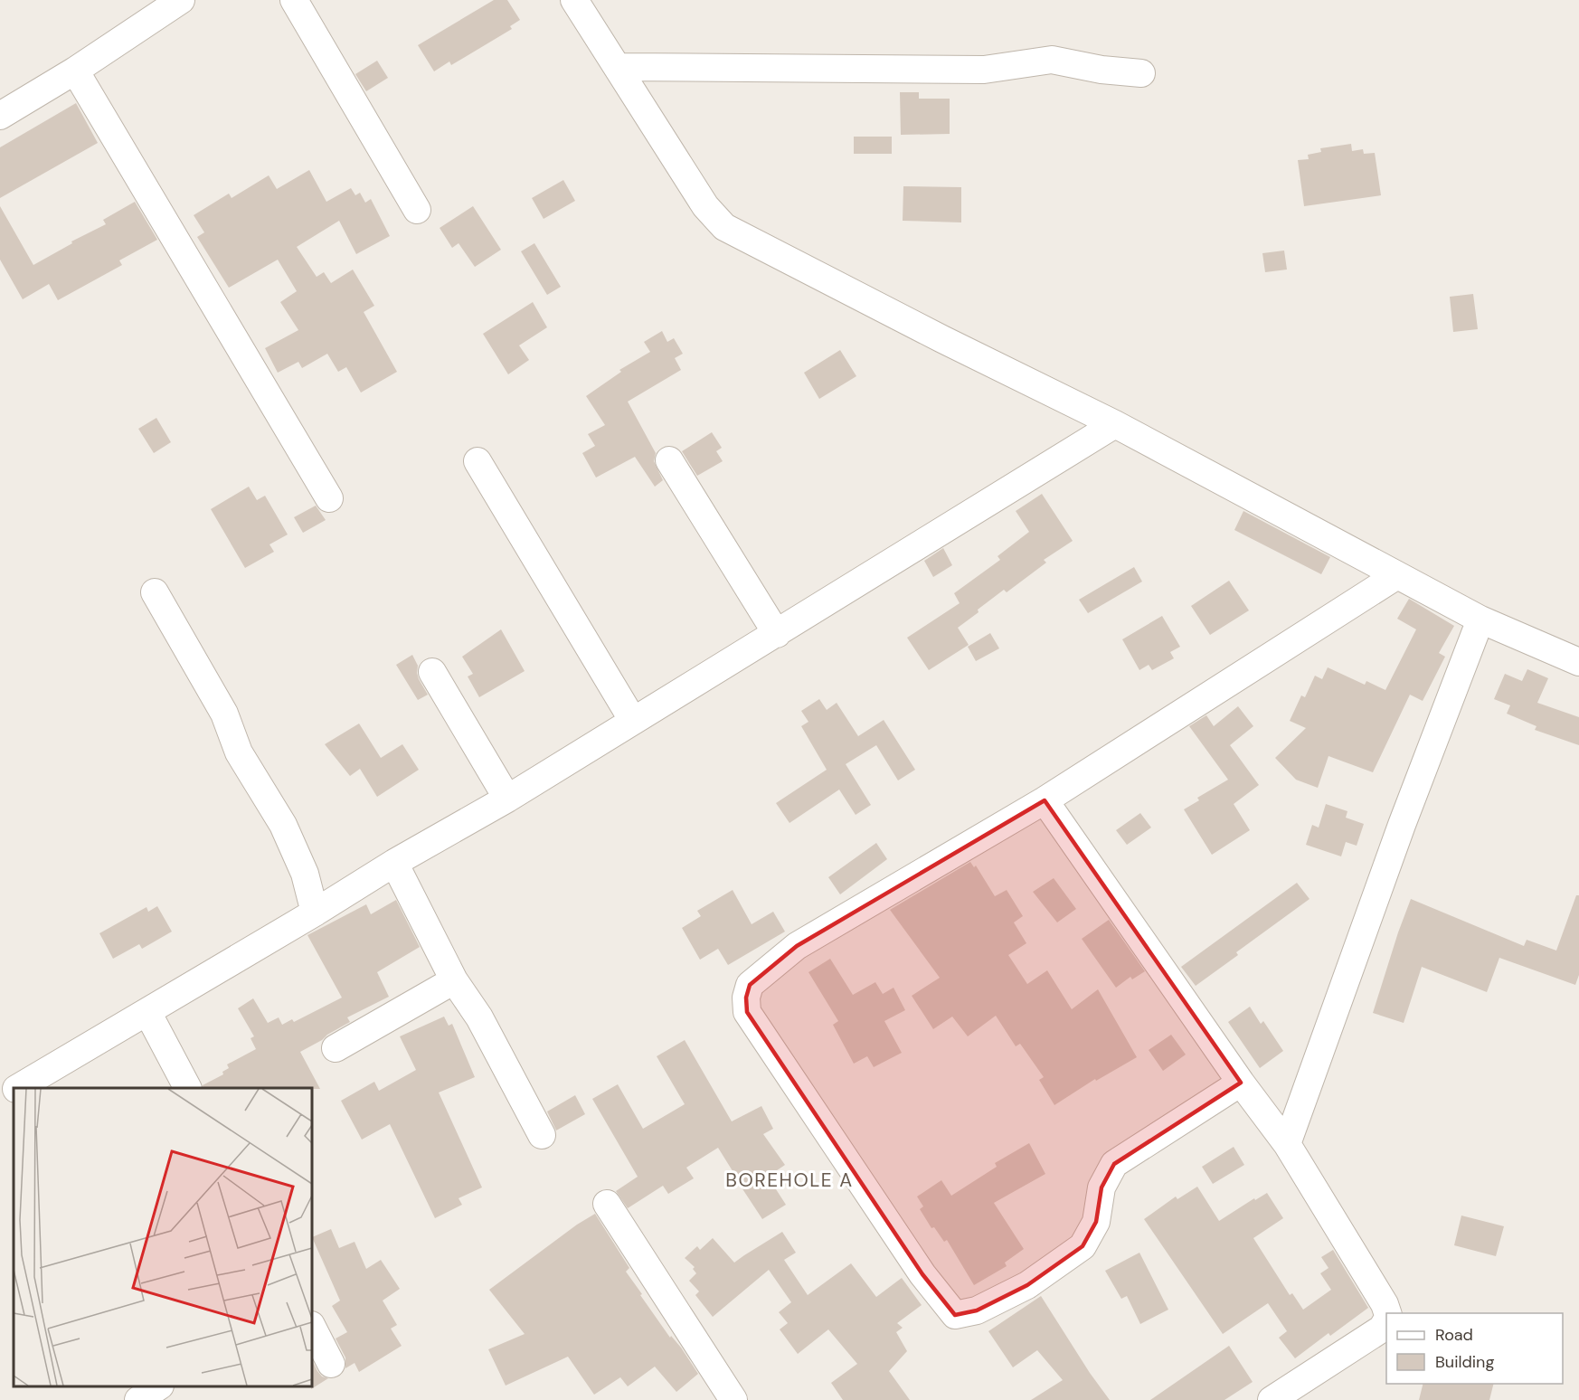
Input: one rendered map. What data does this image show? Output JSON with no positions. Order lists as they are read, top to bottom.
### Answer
{
  "districts": ["BOREHOLE A"],
  "legend": ["Road", "Building"]
}
